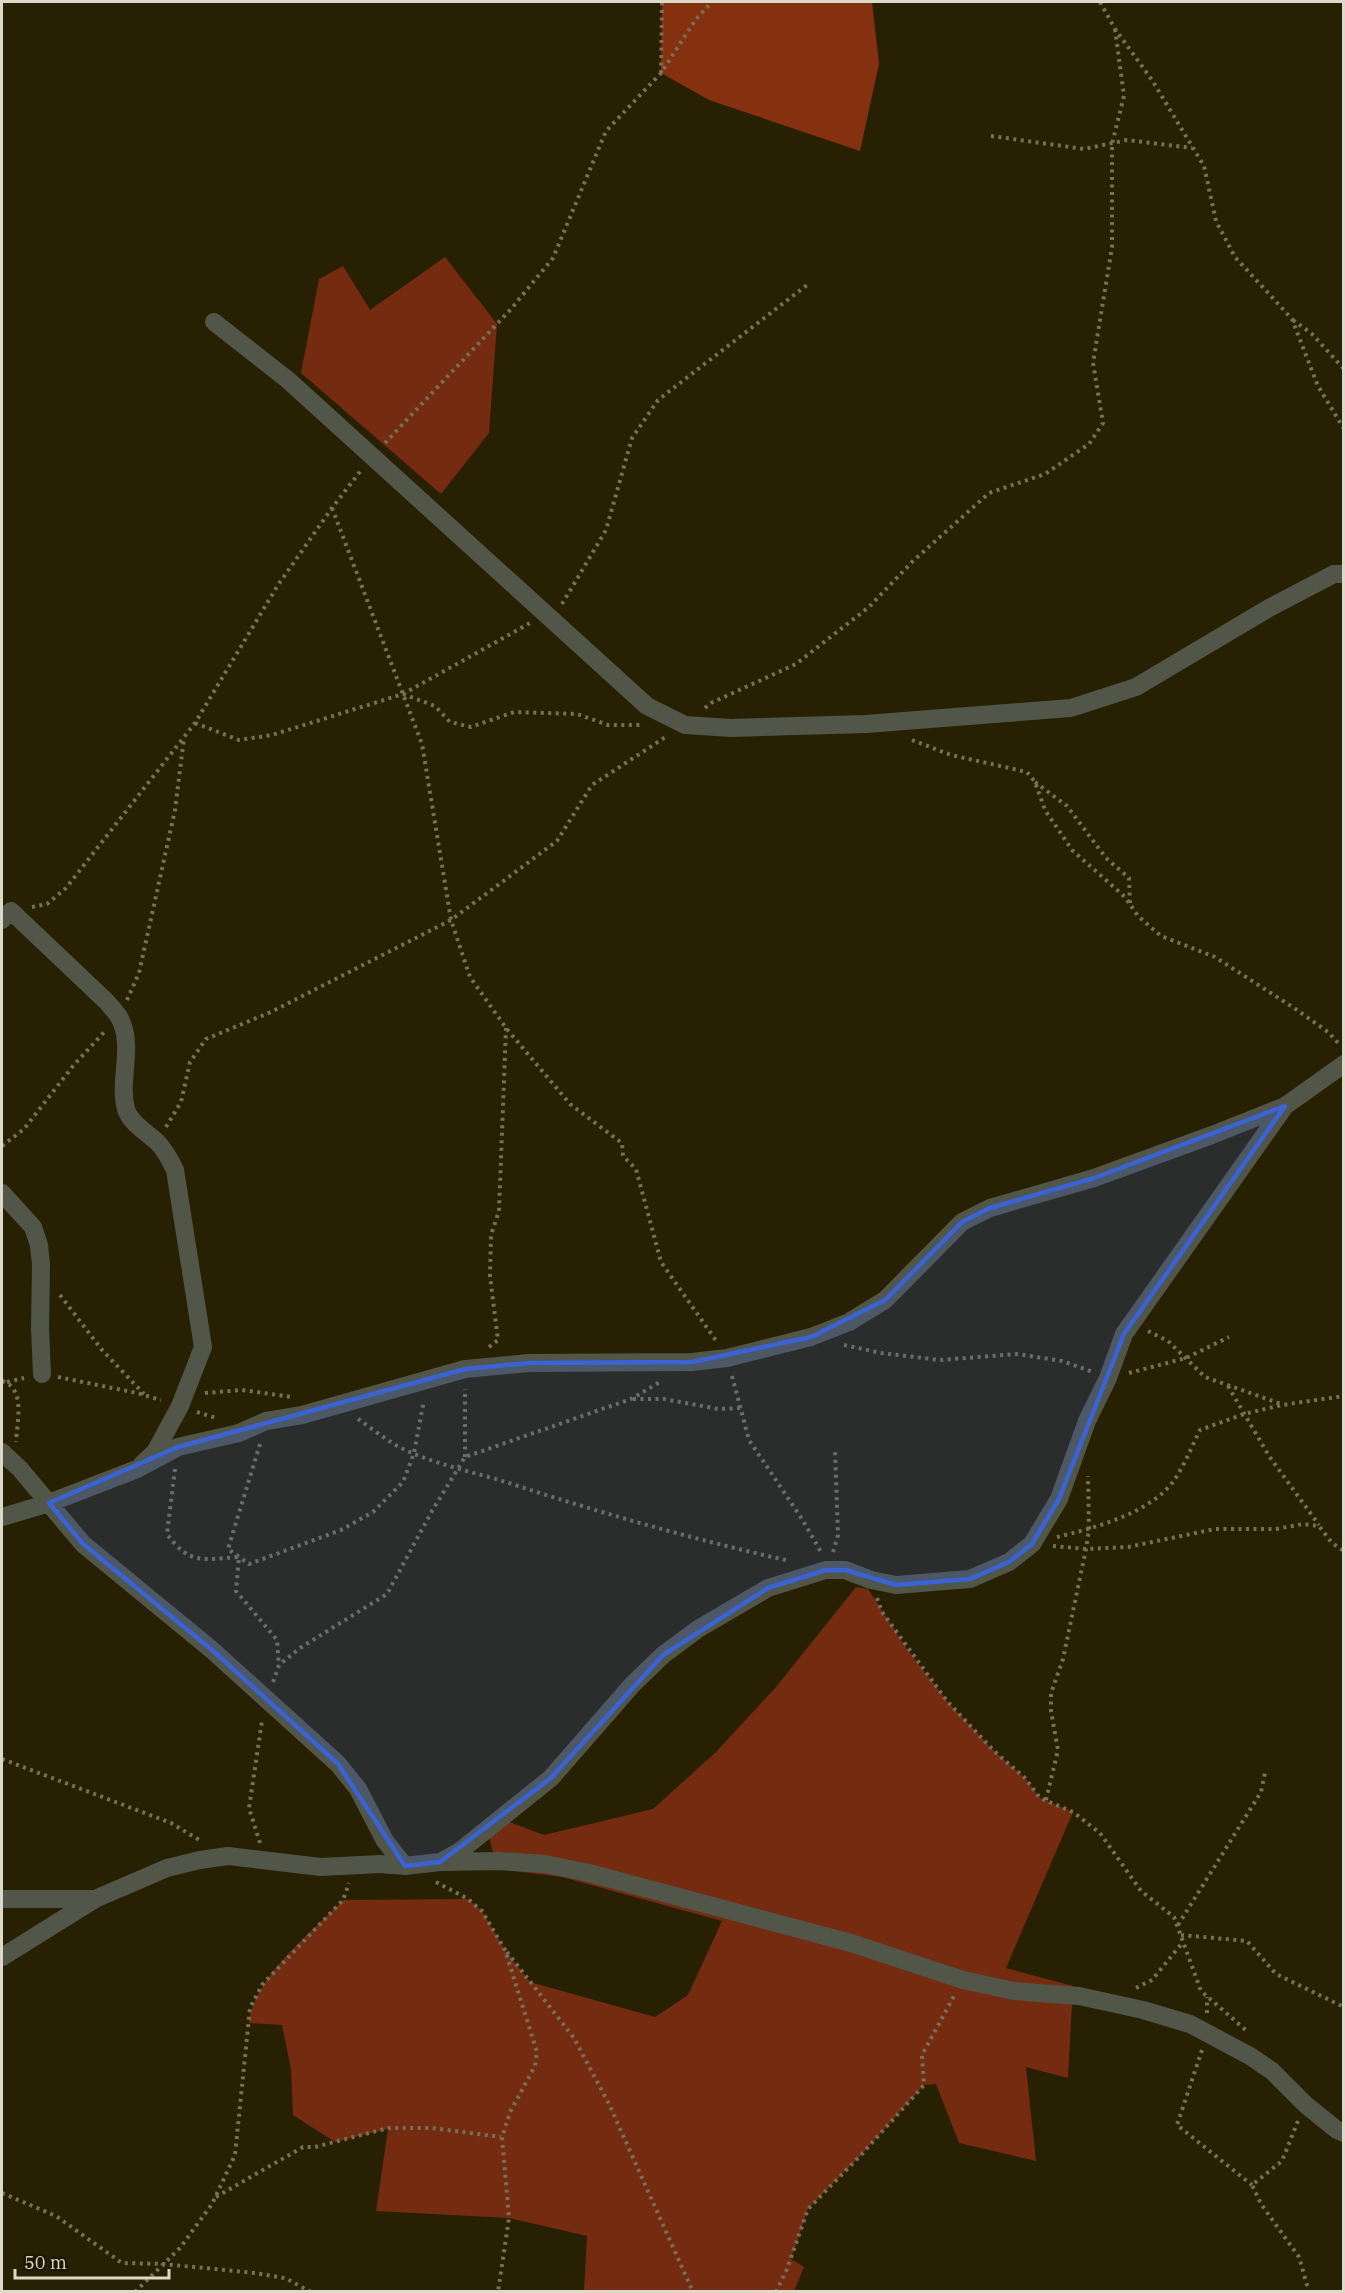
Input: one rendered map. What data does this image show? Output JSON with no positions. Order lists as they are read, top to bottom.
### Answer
{
  "scale_bar": "50 m"
}
